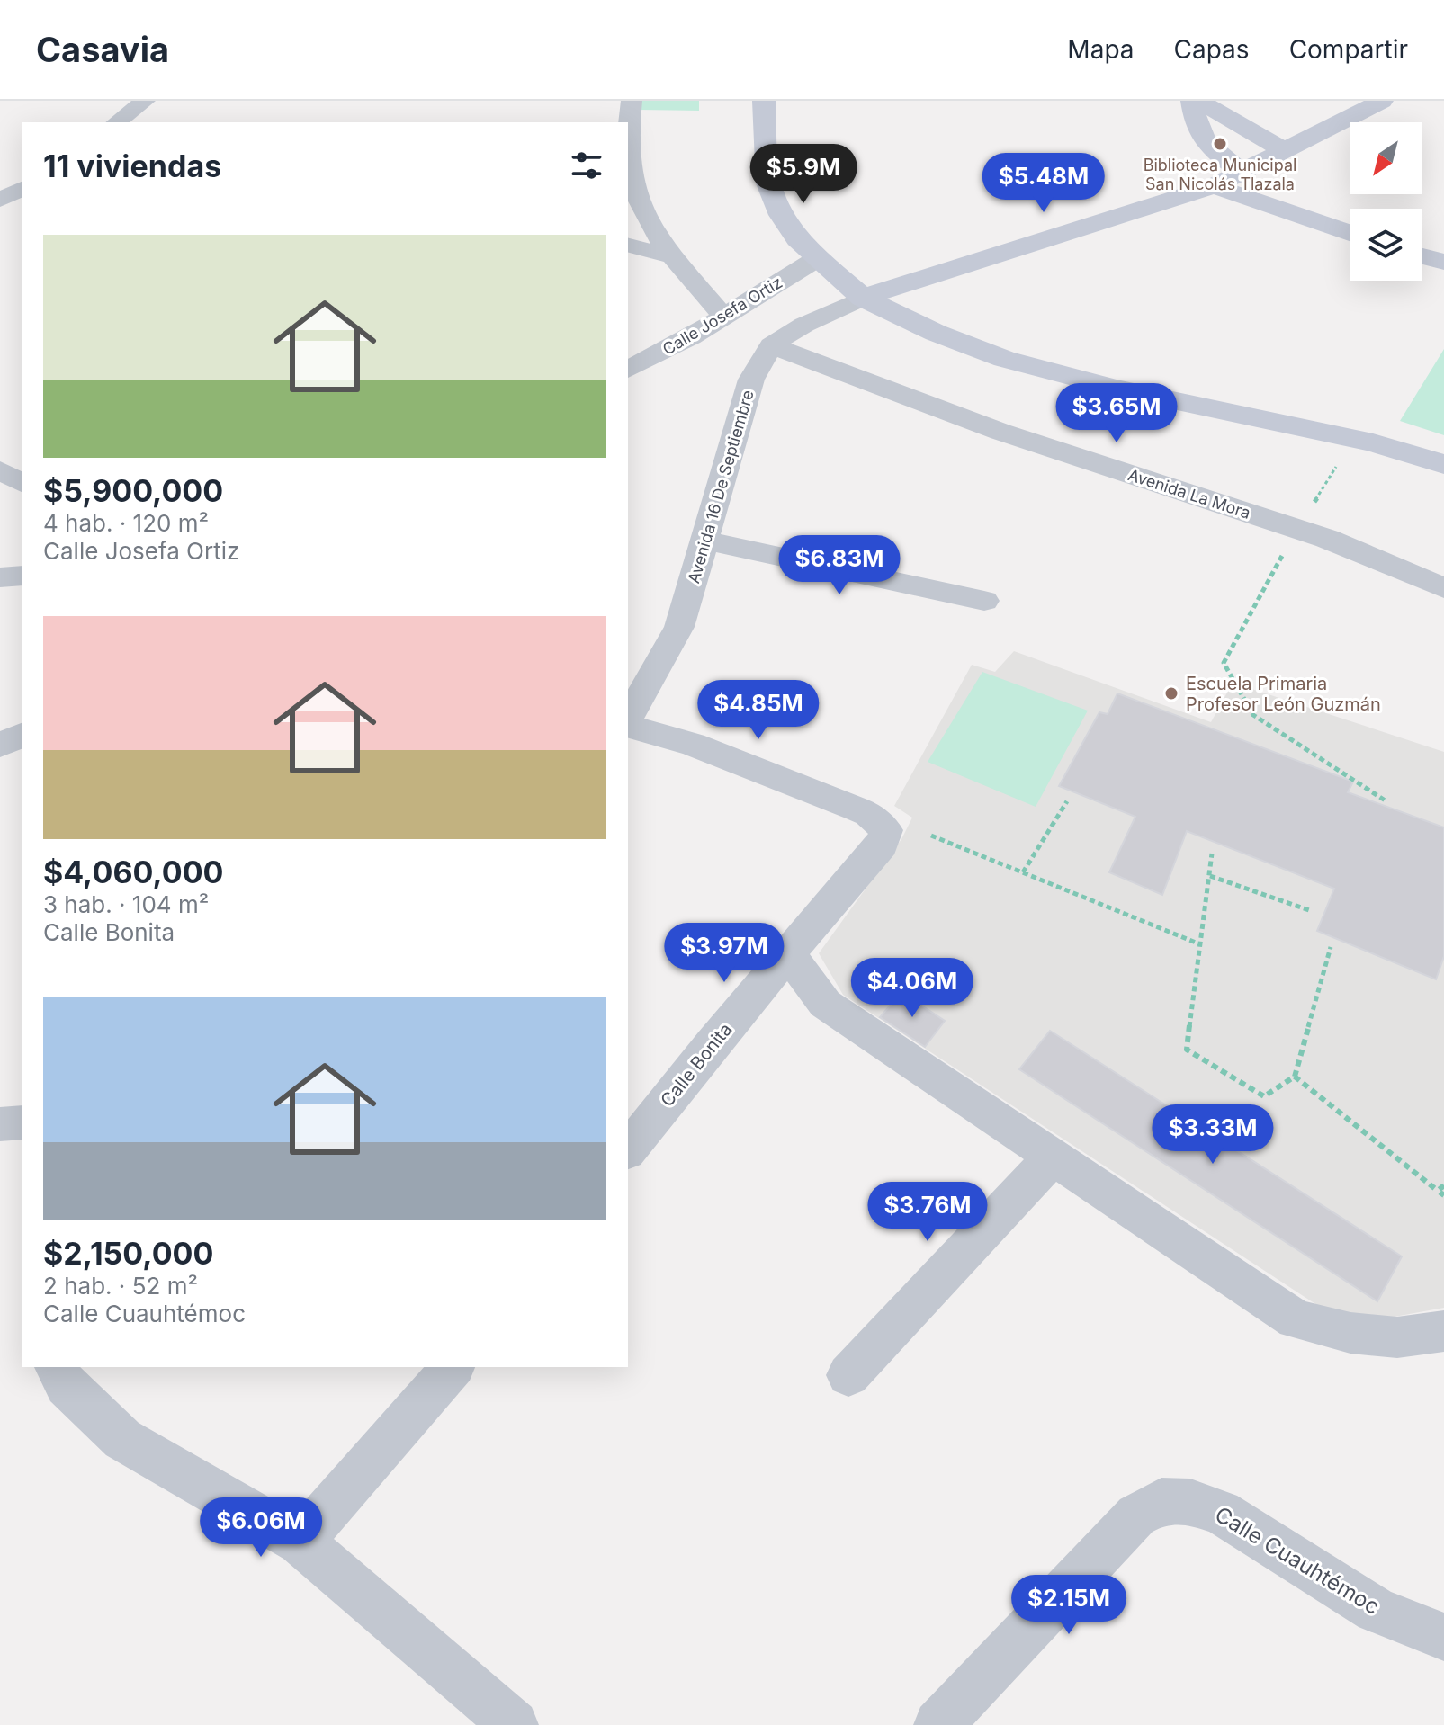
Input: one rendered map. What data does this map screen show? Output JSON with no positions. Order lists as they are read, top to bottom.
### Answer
{
  "streets": {
    "street": [
      "Calle Josefa Ortiz",
      "Avenida 16 De Septiembre",
      "Avenida La Mora",
      "Calle Bonita",
      "Calle Cuauhtémoc"
    ]
  },
  "crossings": [
    ["Avenida 16 De Septiembre", "Avenida La Mora"]
  ],
  "places": ["Biblioteca Municipal San Nicolás Tlazala", "Escuela Primaria Profesor León Guzmán"],
  "north": "bottom left",
  "page": {
    "header": "Casavia",
    "nav": ["Mapa", "Capas", "Compartir"],
    "heading": "11 viviendas",
    "price": [
      "$5.9M",
      "$5.48M",
      "$3.65M",
      "$6.83M",
      "$4.85M",
      "$3.97M",
      "$4.06M",
      "$3.33M",
      "$3.76M",
      "$6.06M",
      "$2.15M"
    ],
    "list": [
      {
        "name": "$5,900,000",
        "note": "4 hab. · 120 m² · Calle Josefa Ortiz"
      },
      {
        "name": "$4,060,000",
        "note": "3 hab. · 104 m² · Calle Bonita"
      },
      {
        "name": "$2,150,000",
        "note": "2 hab. · 52 m² · Calle Cuauhtémoc"
      }
    ]
  }
}
